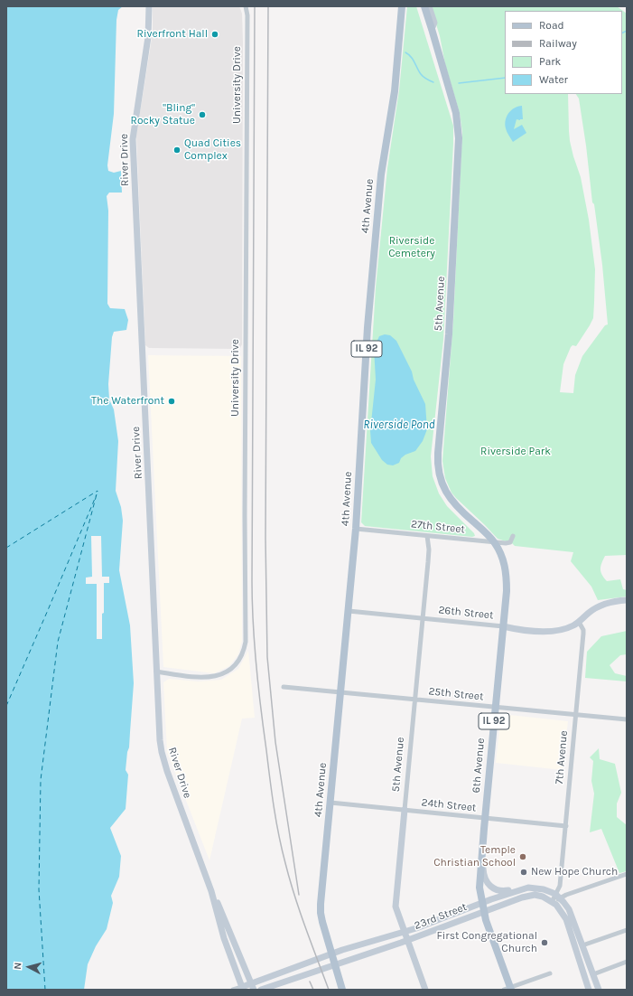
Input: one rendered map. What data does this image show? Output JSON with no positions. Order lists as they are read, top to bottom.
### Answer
{
  "streets": {
    "main road": [
      "4th Avenue",
      "5th Avenue",
      "IL 92",
      "6th Avenue"
    ],
    "street": [
      "University Drive",
      "River Drive",
      "27th Street",
      "26th Street",
      "25th Street",
      "7th Avenue",
      "24th Street",
      "23rd Street"
    ]
  },
  "crossings": [
    ["University Drive", "River Drive"],
    ["River Drive", "23rd Street"],
    ["4th Avenue", "27th Street"],
    ["4th Avenue", "26th Street"],
    ["4th Avenue", "25th Street"],
    ["4th Avenue", "24th Street"],
    ["4th Avenue", "23rd Street"],
    ["5th Avenue", "27th Street"],
    ["5th Avenue", "26th Street"],
    ["5th Avenue", "25th Street"],
    ["5th Avenue", "6th Avenue"],
    ["5th Avenue", "24th Street"],
    ["5th Avenue", "23rd Street"],
    ["27th Street", "6th Avenue"],
    ["26th Street", "7th Avenue"],
    ["26th Street", "6th Avenue"],
    ["25th Street", "7th Avenue"],
    ["25th Street", "6th Avenue"],
    ["7th Avenue", "24th Street"],
    ["7th Avenue", "23rd Street"],
    ["6th Avenue", "24th Street"],
    ["6th Avenue", "23rd Street"]
  ],
  "water": ["Riverside Pond"],
  "parks": ["Riverside Cemetery", "Riverside Park"],
  "places": [
    "Riverfront Hall",
    "\"Bling\" Rocky Statue",
    "Quad Cities Complex",
    "The Waterfront",
    "Temple Christian School",
    "New Hope Church",
    "First Congregational Church"
  ],
  "legend": [
    "Road",
    "Railway",
    "Park",
    "Water"
  ],
  "north": "left"
}
